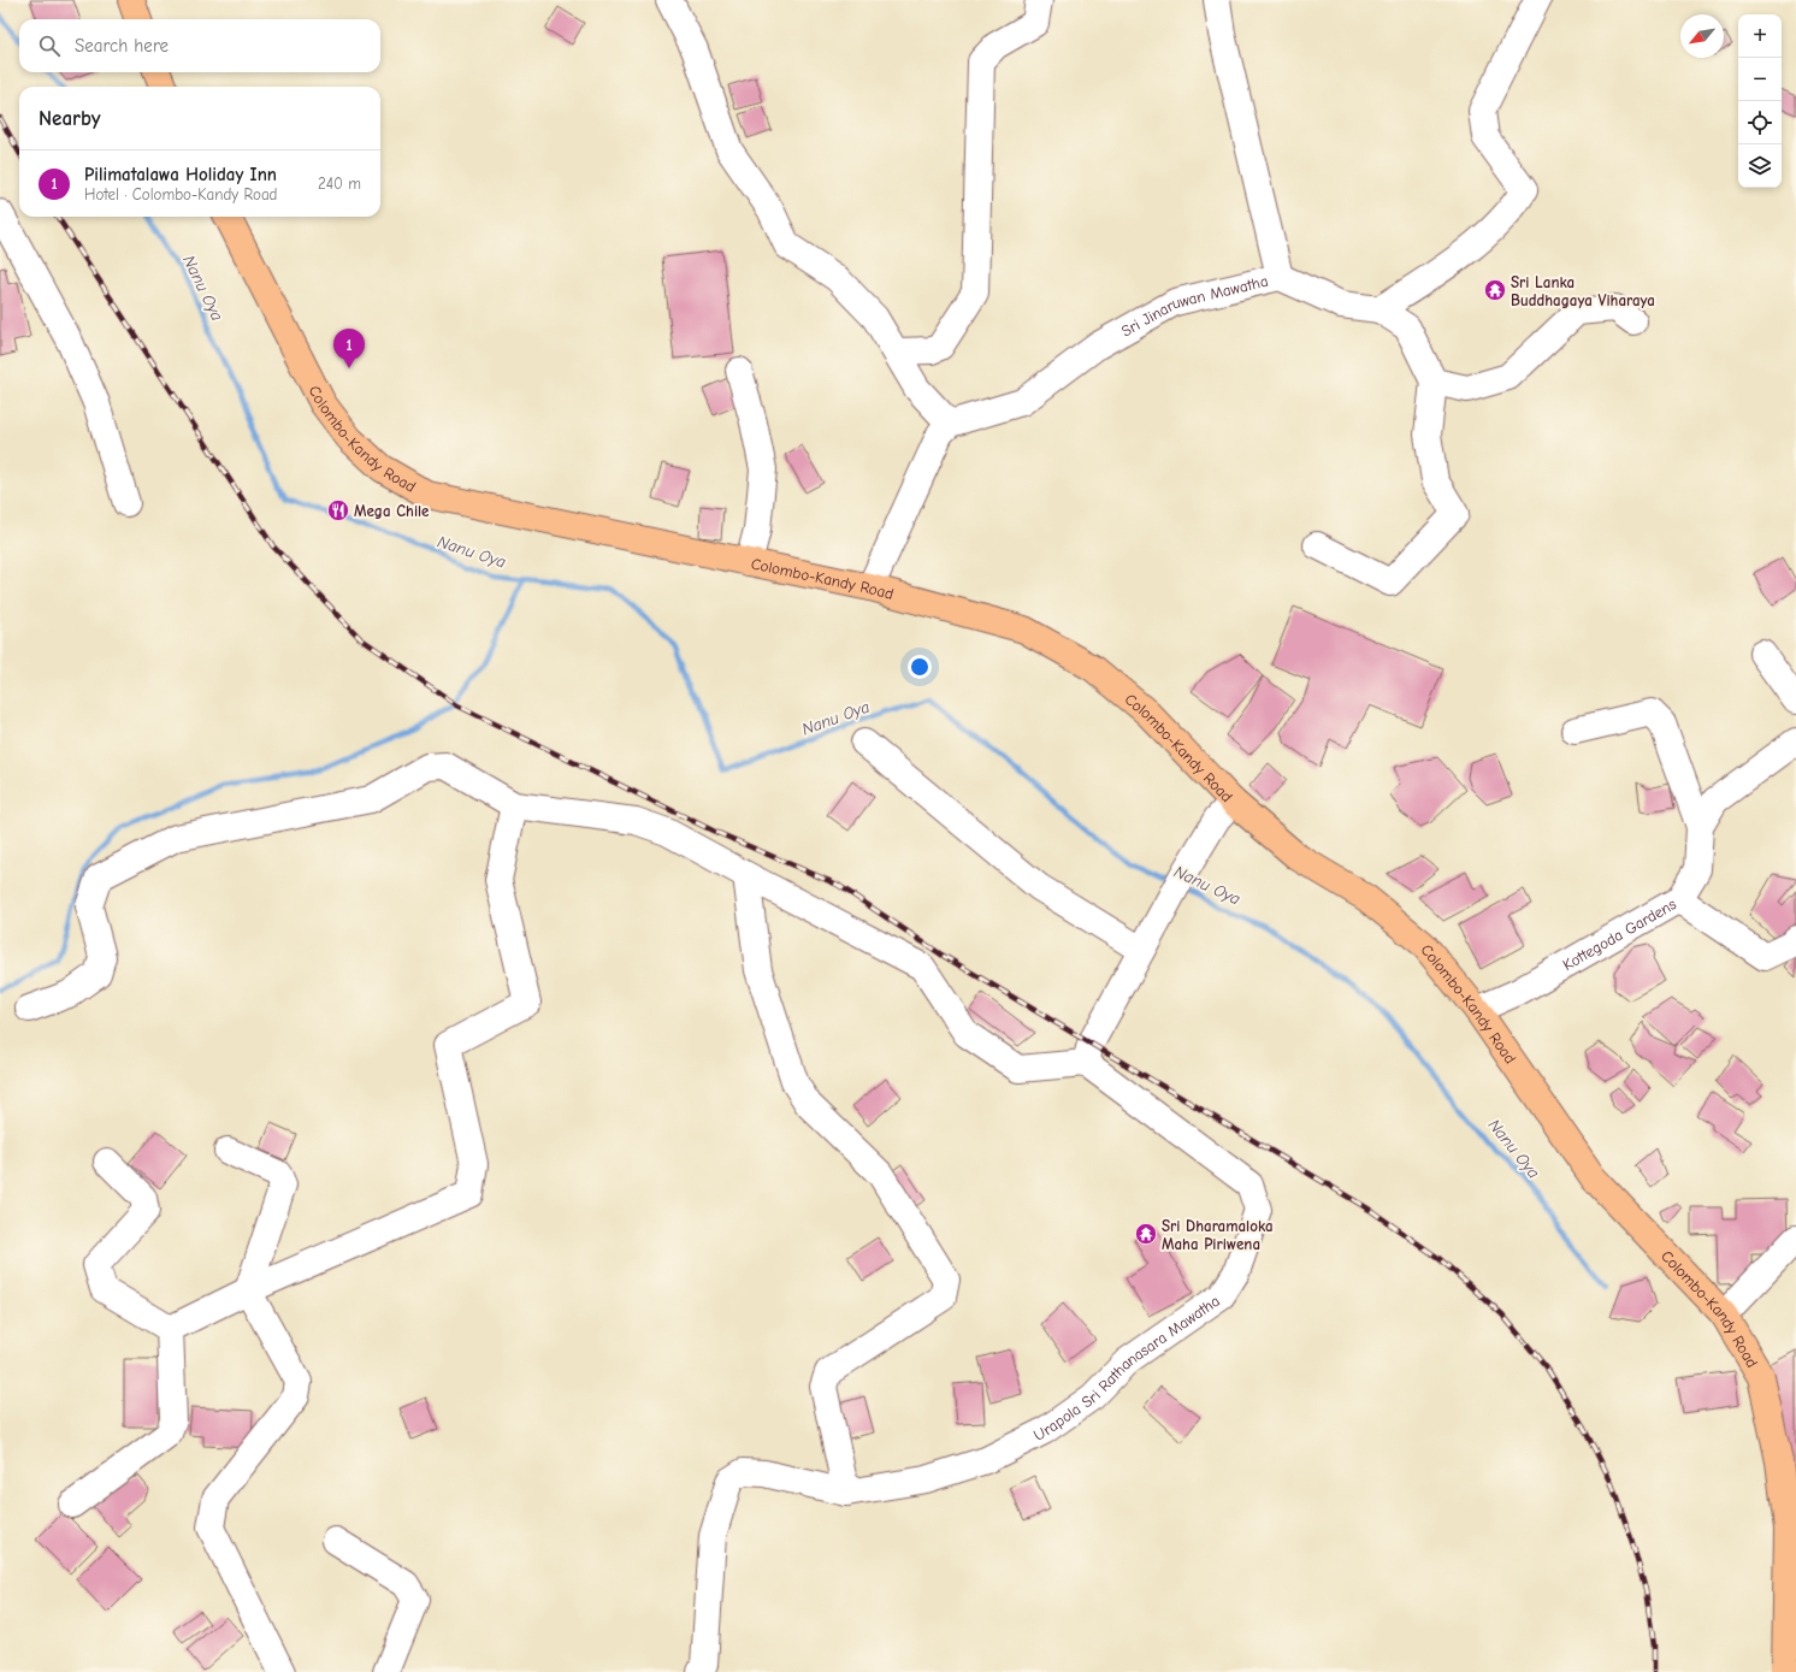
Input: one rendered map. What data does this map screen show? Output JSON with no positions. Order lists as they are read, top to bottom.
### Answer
{
  "streets": {
    "highway": ["Colombo-Kandy Road"],
    "street": ["Sri Jinaruwan Mawatha", "Kottegoda Gardens", "Urapola Sri Rathanasara Mawatha"]
  },
  "crossings": [
    ["Colombo-Kandy Road", "Kottegoda Gardens"]
  ],
  "water": ["Nanu Oya"],
  "places": {
    "temple": ["Sri Lanka Buddhagaya Viharaya", "Sri Dharamaloka Maha Piriwena"],
    "restaurant": ["Mega Chile"]
  },
  "north": "bottom left",
  "page": {
    "map_buttons": ["+", "−"],
    "search": "Search here",
    "heading": "Nearby",
    "list": [
      {
        "mark": "1",
        "name": "Pilimatalawa Holiday Inn",
        "note": "Hotel · Colombo-Kandy Road",
        "value": "240 m"
      }
    ],
    "pins": "1"
  }
}
